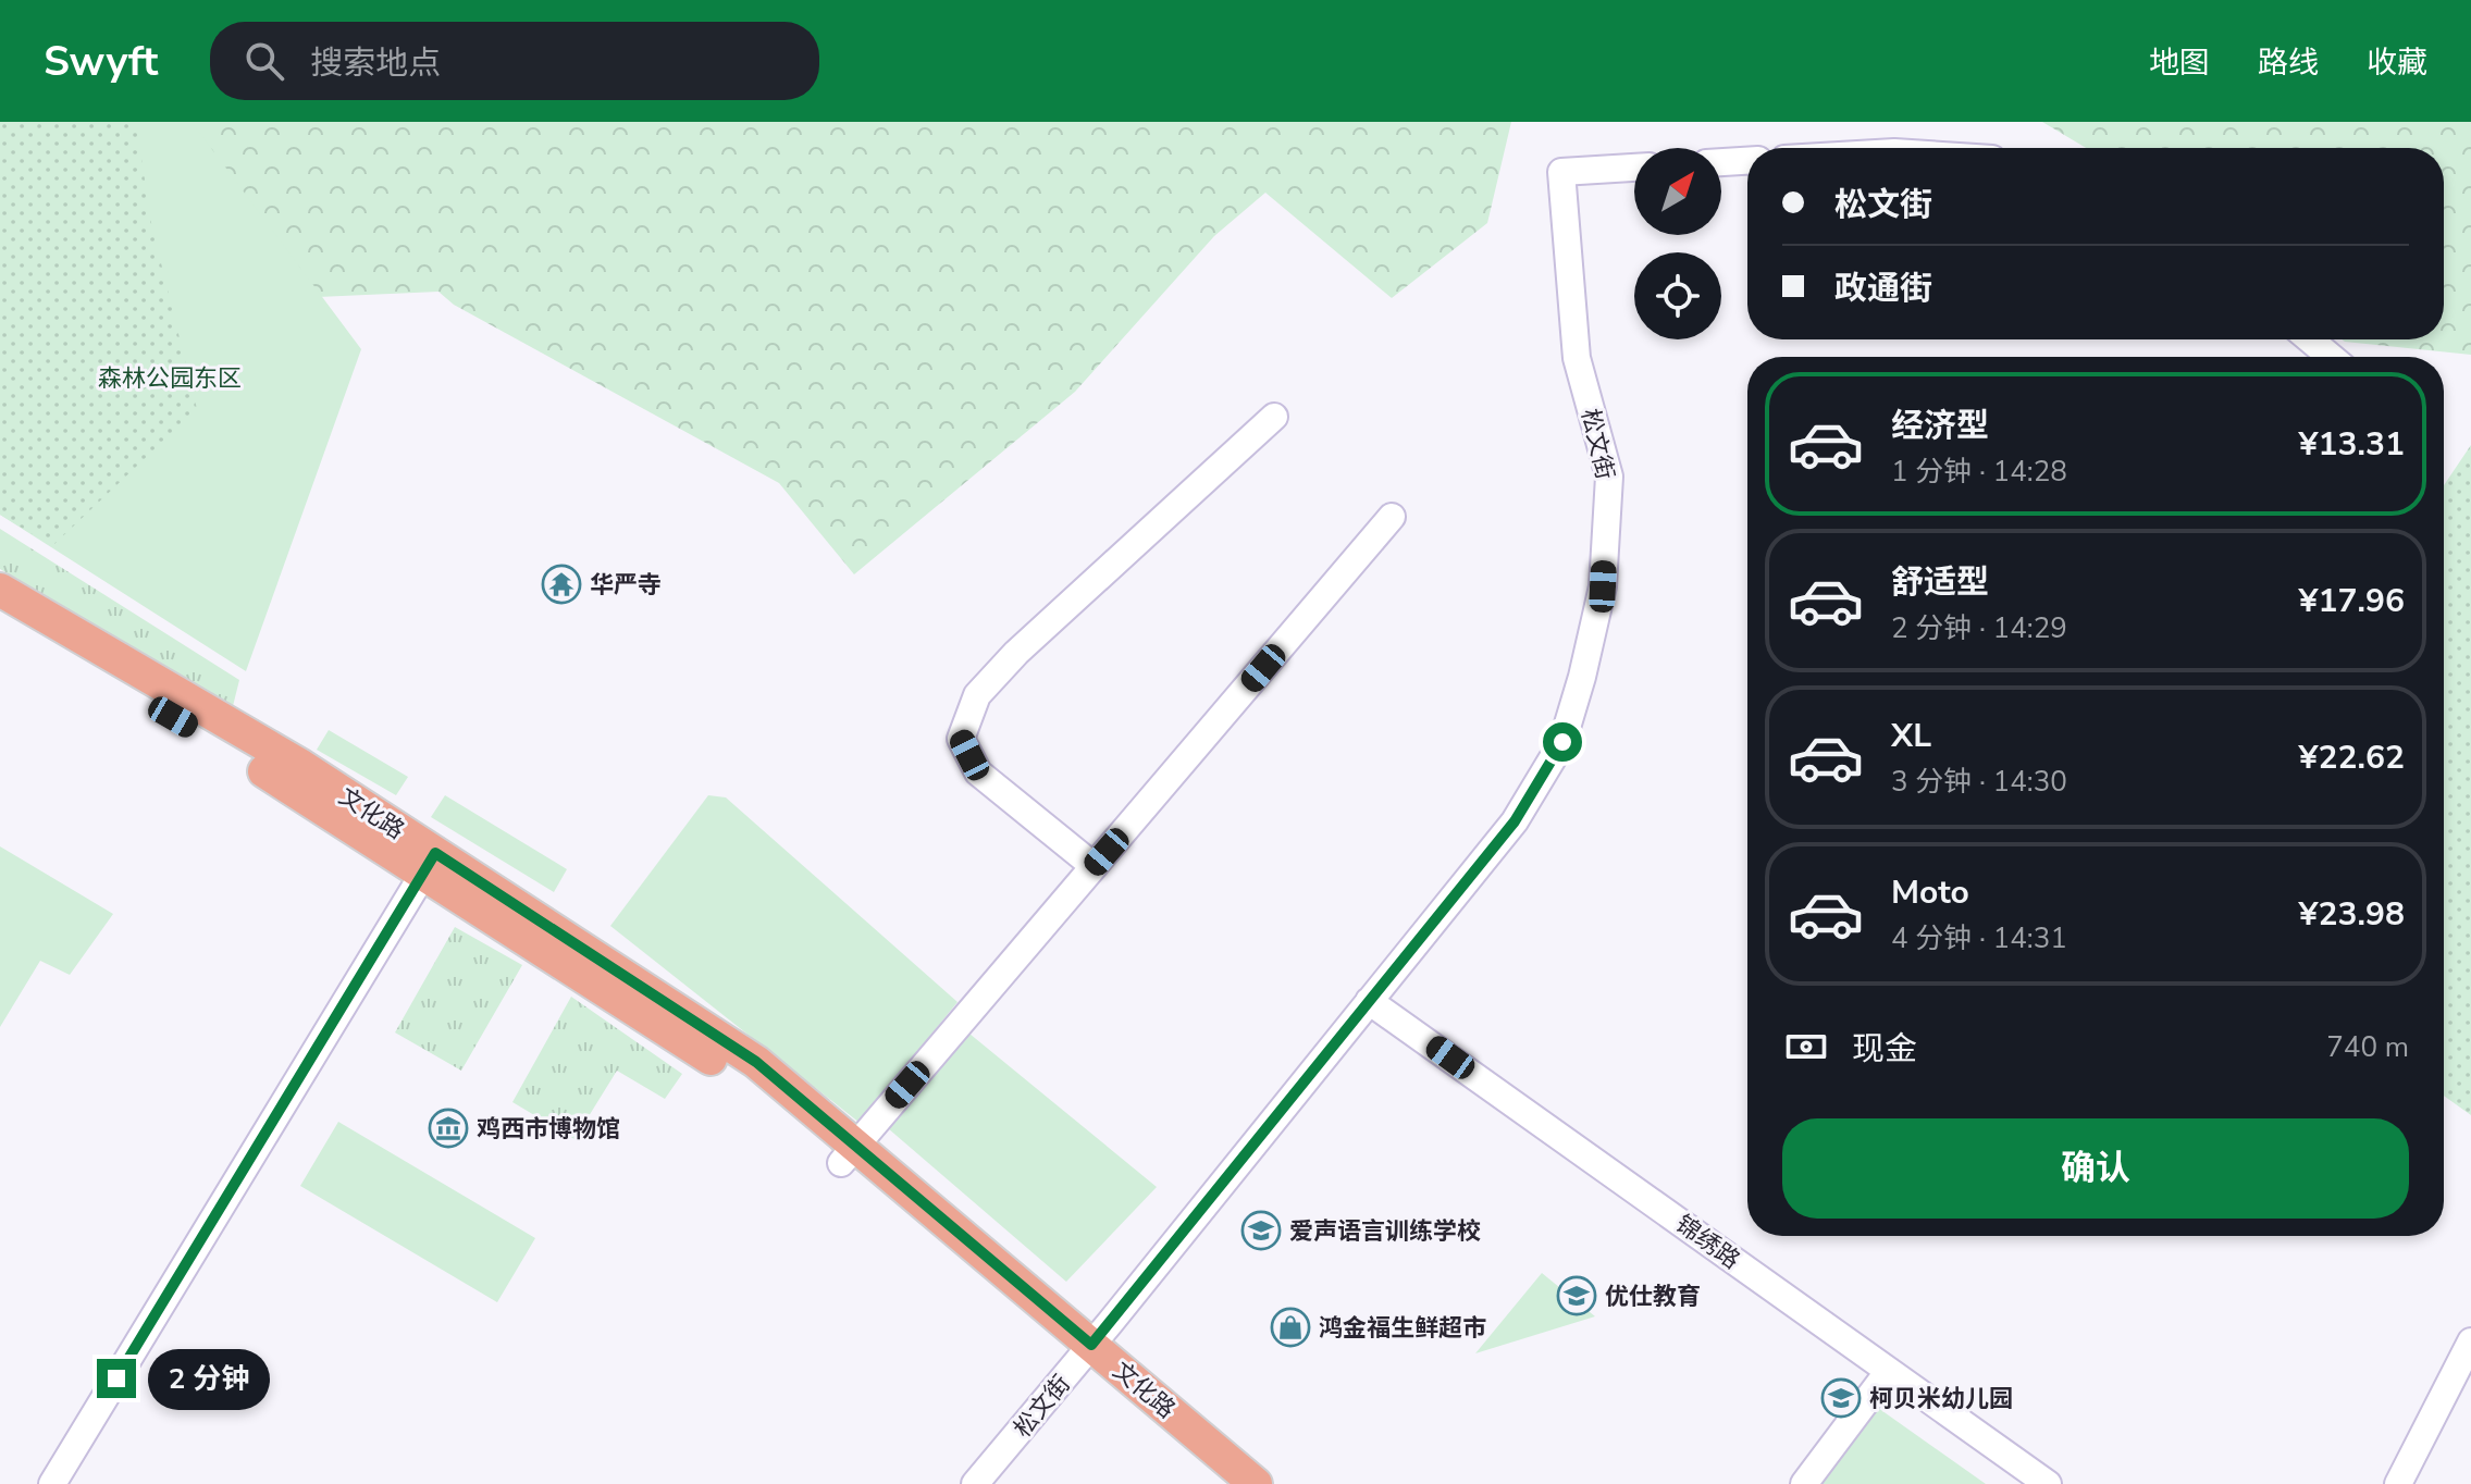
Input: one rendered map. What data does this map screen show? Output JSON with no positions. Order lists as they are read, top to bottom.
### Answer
{
  "streets": {
    "main road": ["文化路"],
    "street": ["松文街", "锦绣路"]
  },
  "crossings": [
    ["松文街", "文化路"],
    ["松文街", "锦绣路"]
  ],
  "parks": ["森林公园东区"],
  "places": {
    "temple": ["华严寺"],
    "museum": ["鸡西市博物馆"],
    "school or university": ["爱声语言训练学校", "优仕教育", "柯贝米幼儿园"],
    "shop": ["鸿金福生鲜超市"]
  },
  "north": "top right",
  "page": {
    "header": "Swyft",
    "search": "搜索地点",
    "nav": ["地图", "路线", "收藏"],
    "banner": ["松文街", "政通街"],
    "list": [
      {
        "name": "经济型",
        "note": "1 分钟 · 14:28",
        "value": "¥13.31"
      },
      {
        "name": "舒适型",
        "note": "2 分钟 · 14:29",
        "value": "¥17.96"
      },
      {
        "name": "XL",
        "note": "3 分钟 · 14:30",
        "value": "¥22.62"
      },
      {
        "name": "Moto",
        "note": "4 分钟 · 14:31",
        "value": "¥23.98"
      }
    ],
    "pay": ["现金", "740 m"],
    "buttons": "确认",
    "bubble": "2 分钟"
  }
}
